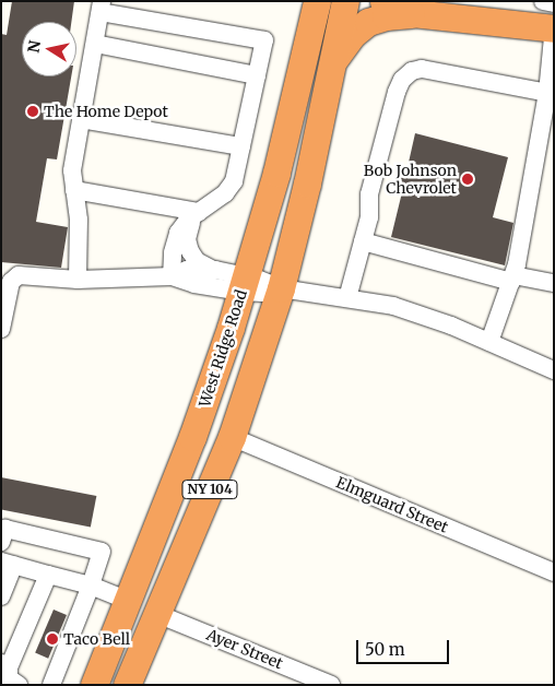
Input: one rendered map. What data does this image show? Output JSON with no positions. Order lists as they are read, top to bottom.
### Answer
{
  "streets": {
    "highway": ["West Ridge Road", "NY 104"],
    "street": ["Elmguard Street", "Ayer Street"]
  },
  "crossings": [
    ["NY 104", "Elmguard Street"],
    ["NY 104", "Ayer Street"]
  ],
  "places": ["The Home Depot", "Bob Johnson Chevrolet", "Taco Bell"],
  "scale_bar": "50 m",
  "north": "left"
}
